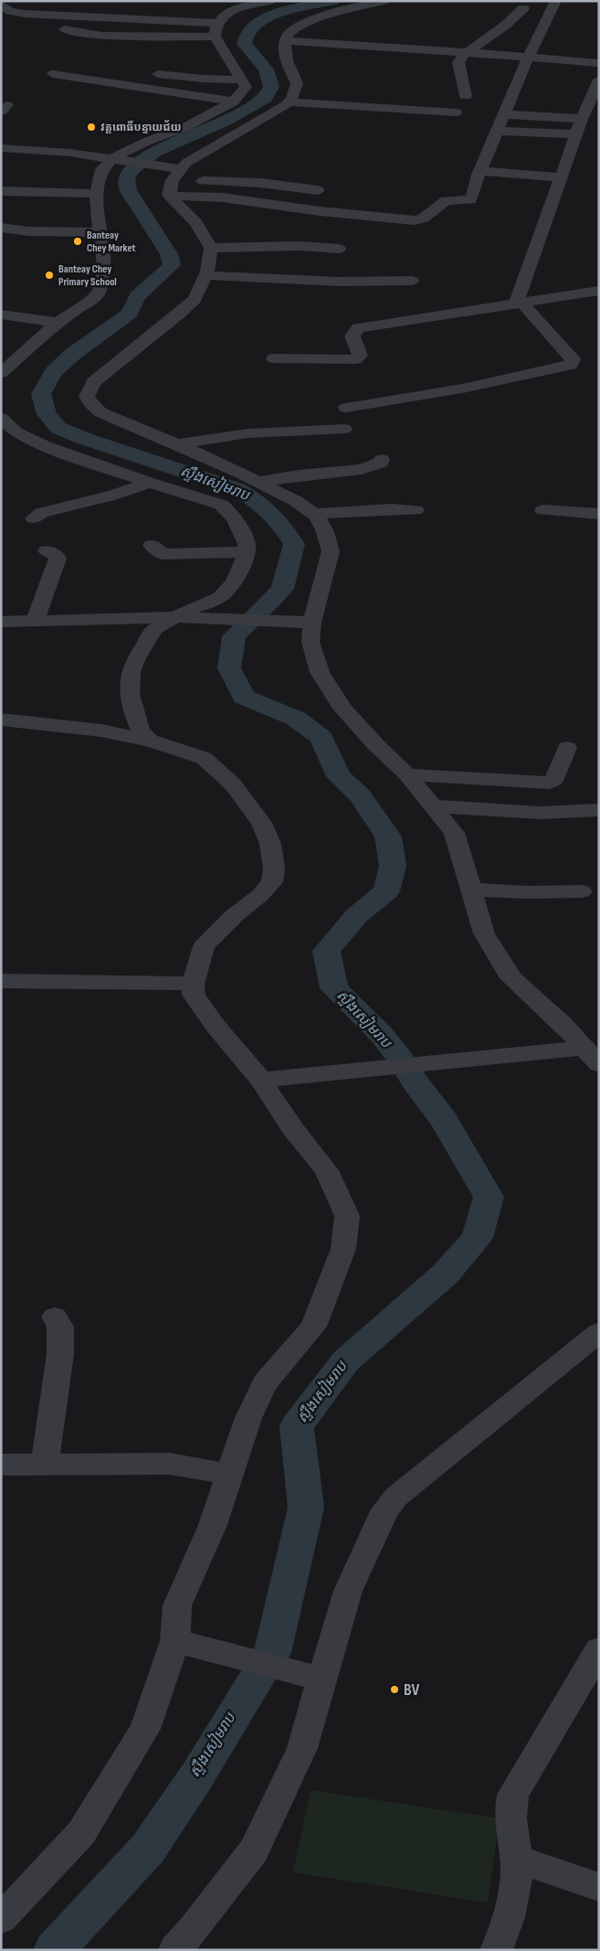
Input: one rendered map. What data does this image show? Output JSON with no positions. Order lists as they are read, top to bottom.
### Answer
{
  "water": ["ស្ទឹងសៀមរាប"],
  "places": [
    "វត្តពោធិ៍បន្ទាយជ័យ",
    "Banteay Chey Market",
    "Banteay Chey Primary School",
    "BV"
  ]
}
